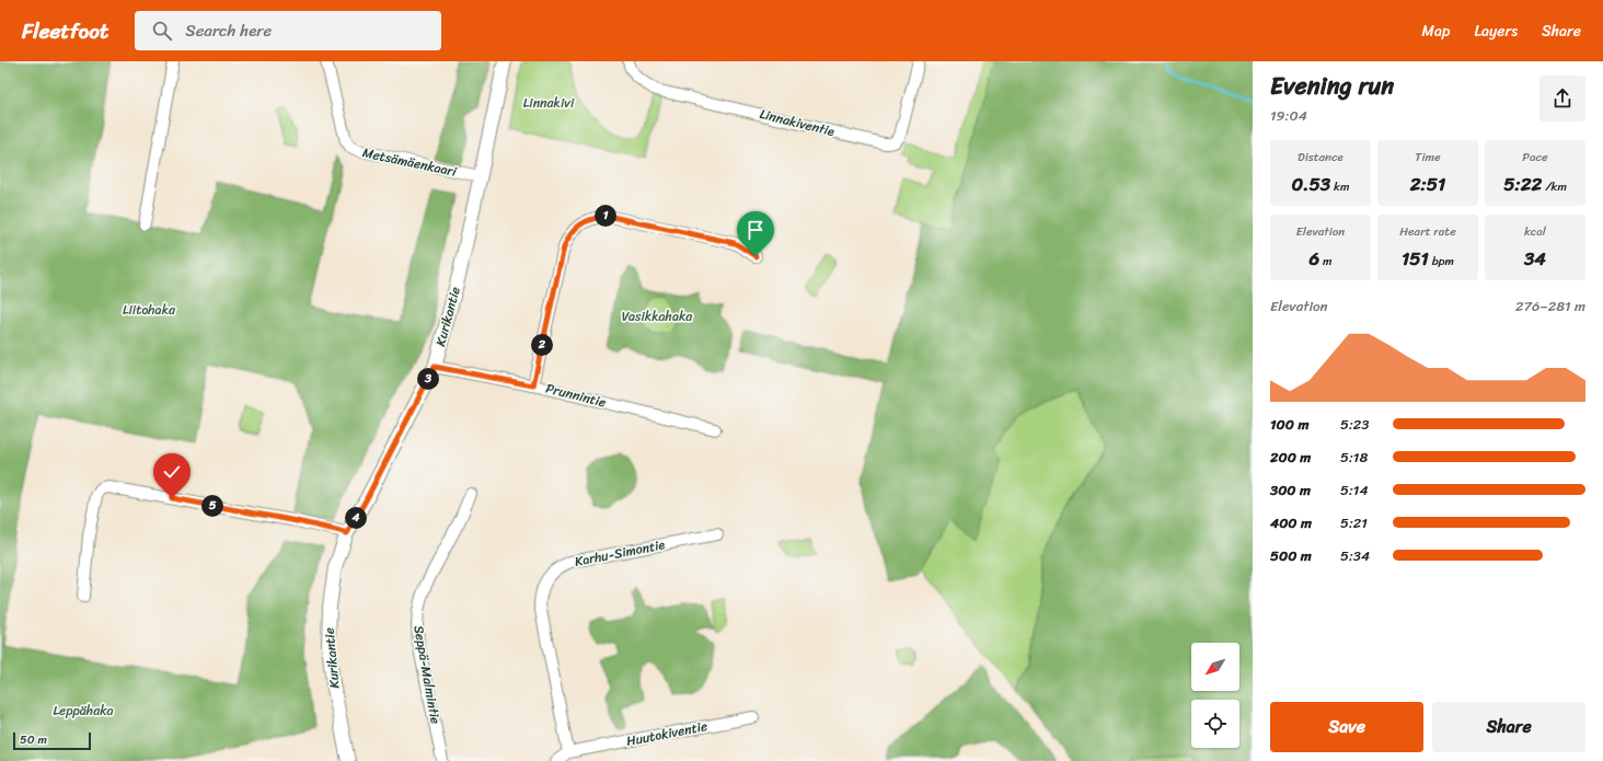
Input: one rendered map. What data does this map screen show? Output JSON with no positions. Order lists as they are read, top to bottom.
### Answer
{
  "streets": {
    "main road": ["Kurikantie"],
    "street": [
      "Linnakiventie",
      "Metsämäenkaari",
      "Prunnintie",
      "Karhu-Simontie",
      "Seppä-Malmintie",
      "Huutokiventie"
    ]
  },
  "crossings": [
    ["Metsämäenkaari", "Kurikantie"],
    ["Kurikantie", "Prunnintie"],
    ["Karhu-Simontie", "Huutokiventie"]
  ],
  "parks": [
    "Linnakivi",
    "Liitohaka",
    "Vasikkahaka",
    "Leppähaka"
  ],
  "scale_bar": "50 m",
  "north": "bottom left",
  "page": {
    "header": "Fleetfoot",
    "search": "Search here",
    "nav": ["Map", "Layers", "Share"],
    "heading": ["Evening run", "19:04"],
    "stats": [
      ["Distance", "0.53 km"],
      ["Time", "2:51"],
      ["Pace", "5:22 /km"],
      ["Elevation", "6 m"],
      ["Heart rate", "151 bpm"],
      ["kcal", "34"]
    ],
    "pins": [
      "1",
      "2",
      "3",
      "5",
      "4"
    ],
    "chart": ["Elevation", "276–281 m"],
    "list": [
      {
        "name": "100 m",
        "note": "5:23"
      },
      {
        "name": "200 m",
        "note": "5:18"
      },
      {
        "name": "300 m",
        "note": "5:14"
      },
      {
        "name": "400 m",
        "note": "5:21"
      },
      {
        "name": "500 m",
        "note": "5:34"
      }
    ],
    "buttons": ["Save", "Share"],
    "scale": "50 m"
  }
}
